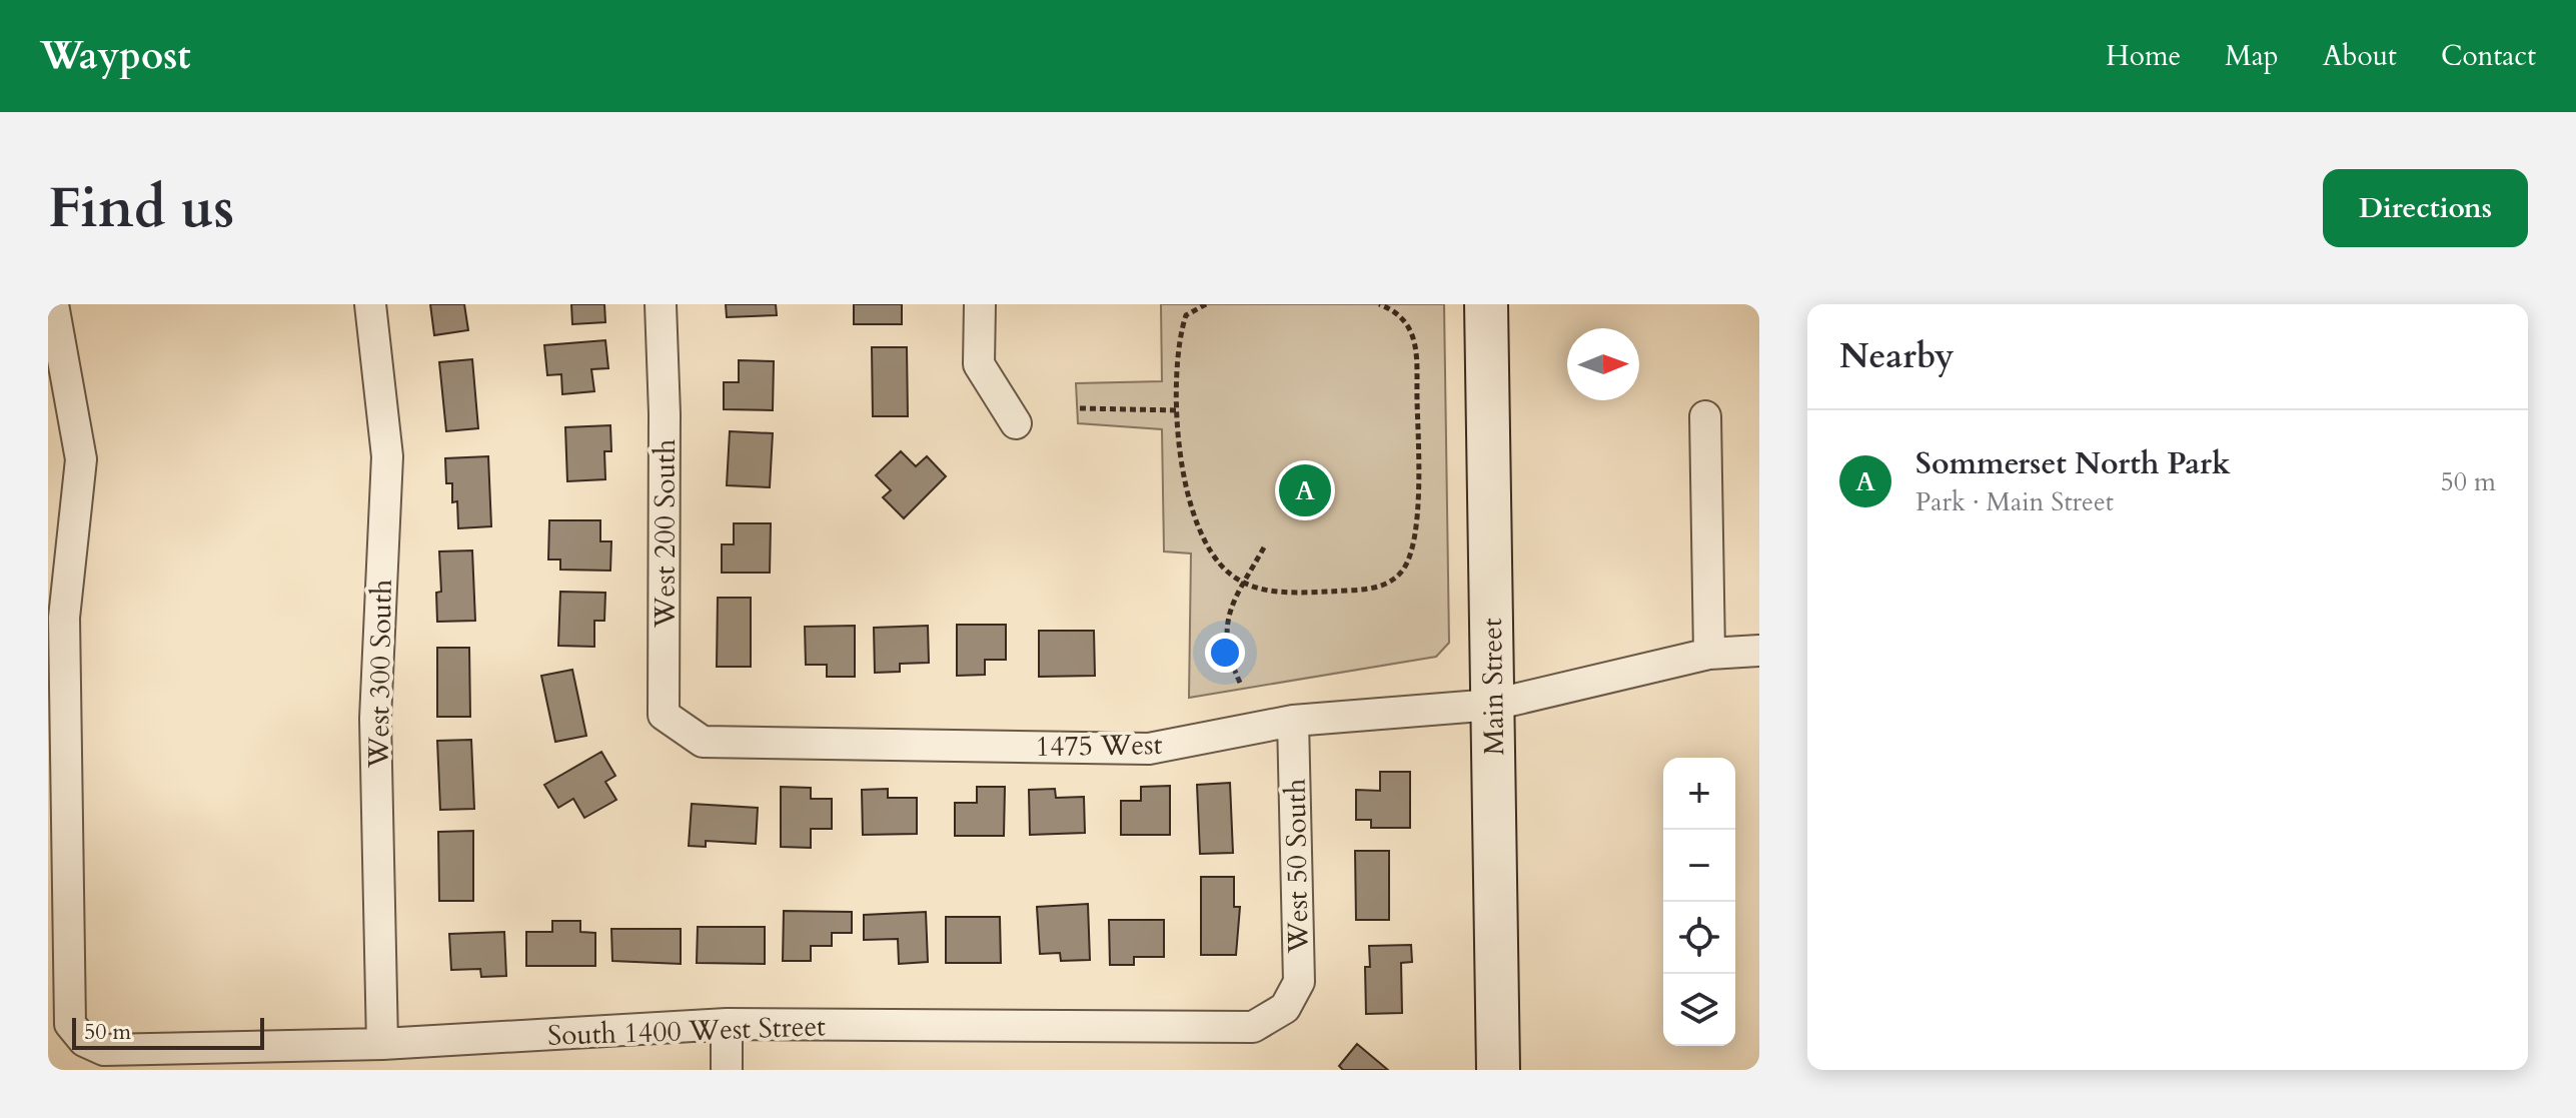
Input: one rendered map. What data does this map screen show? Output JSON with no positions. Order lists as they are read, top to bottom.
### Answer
{
  "streets": {
    "main road": ["Main Street"],
    "street": [
      "West 200 South",
      "West 300 South",
      "1475 West",
      "West 50 South",
      "South 1400 West Street"
    ]
  },
  "crossings": [
    ["West 200 South", "1475 West"],
    ["West 300 South", "South 1400 West Street"],
    ["Main Street", "1475 West"],
    ["1475 West", "West 50 South"],
    ["West 50 South", "South 1400 West Street"]
  ],
  "scale_bar": "50 m",
  "north": "right",
  "page": {
    "header": "Waypost",
    "nav": [
      "Home",
      "Map",
      "About",
      "Contact"
    ],
    "buttons": "Directions",
    "title": "Find us",
    "heading": "Nearby",
    "list": [
      {
        "mark": "A",
        "name": "Sommerset North Park",
        "note": "Park · Main Street",
        "value": "50 m"
      }
    ],
    "pins": "A",
    "map_buttons": ["+", "−"],
    "scale": "50 m"
  }
}
